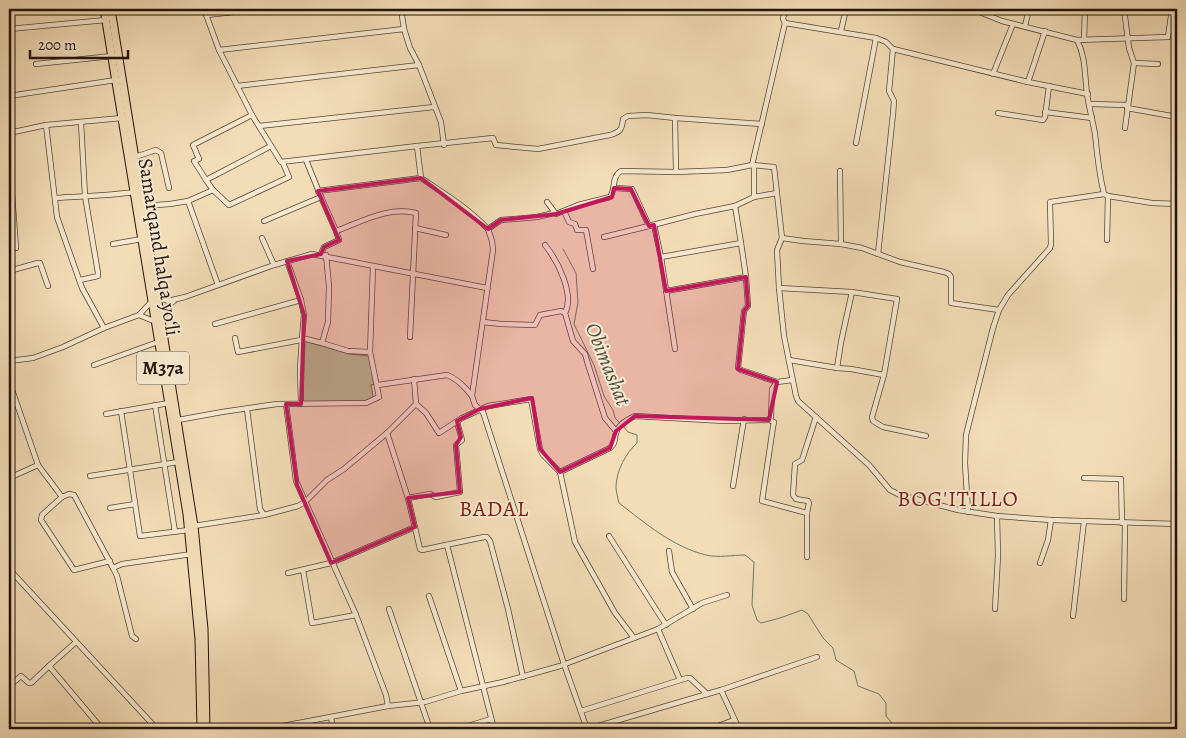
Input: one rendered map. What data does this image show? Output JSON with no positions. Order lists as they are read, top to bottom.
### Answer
{
  "streets": {
    "highway": ["Samarqand halqa yoʻli", "M37a"]
  },
  "districts": ["BOG'ITILLO", "BADAL"],
  "water": ["Obimashat"],
  "scale_bar": "200 m"
}
